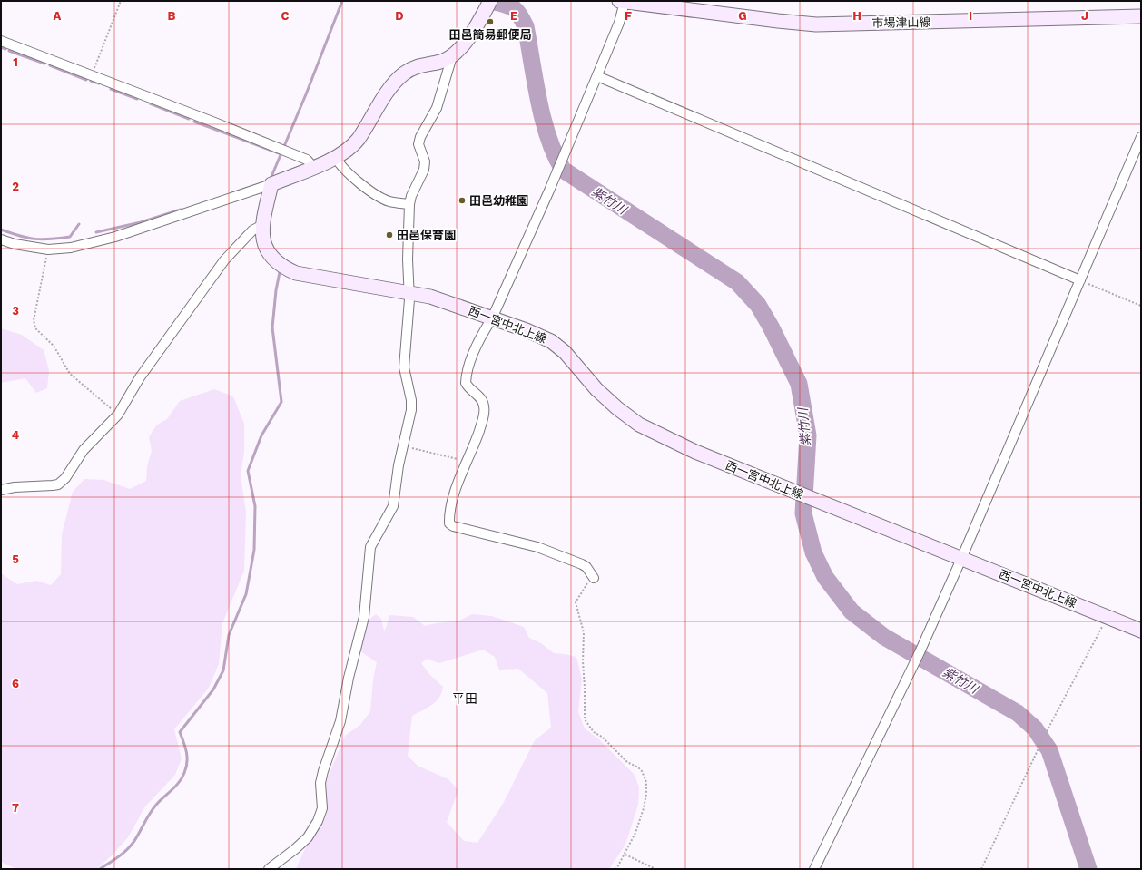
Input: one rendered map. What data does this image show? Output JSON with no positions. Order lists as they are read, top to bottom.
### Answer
{
  "streets": {
    "main road": ["市場津山線", "西一宮中北上線"]
  },
  "districts": ["平田"],
  "water": ["紫竹川"],
  "places": ["田邑簡易郵便局", "田邑幼稚園", "田邑保育園"],
  "grid": {
    "columns": [
      "A",
      "B",
      "C",
      "D",
      "E",
      "F",
      "G",
      "H",
      "I",
      "J"
    ],
    "rows": [
      "1",
      "2",
      "3",
      "4",
      "5",
      "6",
      "7"
    ]
  }
}
